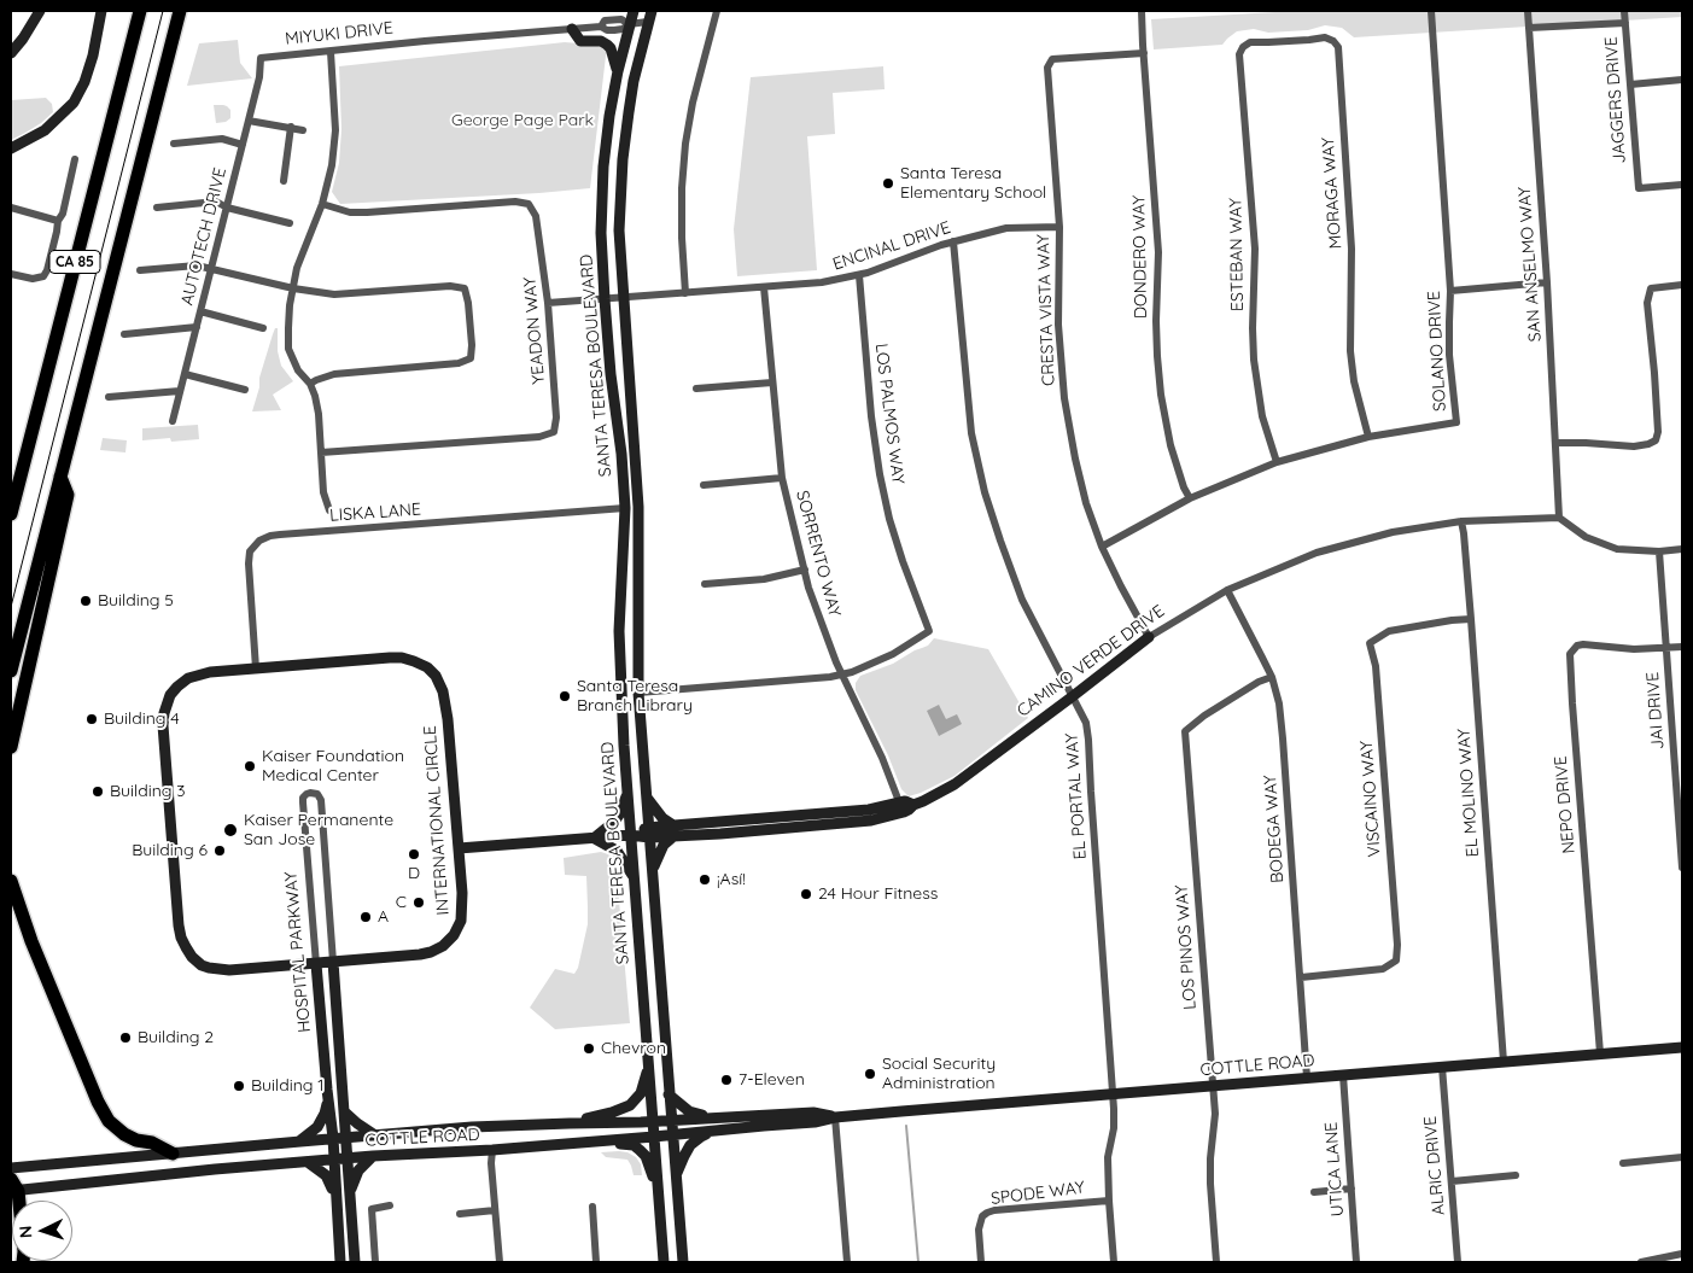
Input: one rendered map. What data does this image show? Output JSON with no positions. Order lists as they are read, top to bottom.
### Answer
{
  "streets": {
    "highway": ["CA 85"],
    "main road": [
      "SANTA TERESA BOULEVARD",
      "CAMINO VERDE DRIVE",
      "INTERNATIONAL CIRCLE",
      "HOSPITAL PARKWAY",
      "COTTLE ROAD"
    ],
    "street": [
      "MIYUKI DRIVE",
      "JAGGERS DRIVE",
      "MORAGA WAY",
      "AUTOTECH DRIVE",
      "ENCINAL DRIVE",
      "ESTEBAN WAY",
      "DONDERO WAY",
      "SAN ANSELMO WAY",
      "CRESTA VISTA WAY",
      "YEADON WAY",
      "SOLANO DRIVE",
      "LOS PALMOS WAY",
      "LISKA LANE",
      "SORRENTO WAY",
      "JAI DRIVE",
      "EL MOLINO WAY",
      "EL PORTAL WAY",
      "VISCAINO WAY",
      "NEPO DRIVE",
      "BODEGA WAY",
      "LOS PINOS WAY",
      "ALRIC DRIVE",
      "UTICA LANE",
      "SPODE WAY"
    ]
  },
  "crossings": [
    ["MIYUKI DRIVE", "AUTOTECH DRIVE"],
    ["MIYUKI DRIVE", "SANTA TERESA BOULEVARD"],
    ["MORAGA WAY", "ESTEBAN WAY"],
    ["MORAGA WAY", "SOLANO DRIVE"],
    ["ENCINAL DRIVE", "CRESTA VISTA WAY"],
    ["ENCINAL DRIVE", "YEADON WAY"],
    ["ENCINAL DRIVE", "SANTA TERESA BOULEVARD"],
    ["ENCINAL DRIVE", "LOS PALMOS WAY"],
    ["ENCINAL DRIVE", "SORRENTO WAY"],
    ["ENCINAL DRIVE", "EL PORTAL WAY"],
    ["ESTEBAN WAY", "SOLANO DRIVE"],
    ["DONDERO WAY", "CRESTA VISTA WAY"],
    ["DONDERO WAY", "SOLANO DRIVE"],
    ["SAN ANSELMO WAY", "CAMINO VERDE DRIVE"],
    ["CRESTA VISTA WAY", "SOLANO DRIVE"],
    ["CRESTA VISTA WAY", "CAMINO VERDE DRIVE"],
    ["SANTA TERESA BOULEVARD", "LISKA LANE"],
    ["SANTA TERESA BOULEVARD", "CAMINO VERDE DRIVE"],
    ["SANTA TERESA BOULEVARD", "COTTLE ROAD"],
    ["LOS PALMOS WAY", "SORRENTO WAY"],
    ["LISKA LANE", "INTERNATIONAL CIRCLE"],
    ["SORRENTO WAY", "CAMINO VERDE DRIVE"],
    ["CAMINO VERDE DRIVE", "EL MOLINO WAY"],
    ["CAMINO VERDE DRIVE", "EL PORTAL WAY"],
    ["CAMINO VERDE DRIVE", "INTERNATIONAL CIRCLE"],
    ["CAMINO VERDE DRIVE", "BODEGA WAY"],
    ["JAI DRIVE", "NEPO DRIVE"],
    ["EL MOLINO WAY", "VISCAINO WAY"],
    ["EL MOLINO WAY", "COTTLE ROAD"],
    ["EL PORTAL WAY", "COTTLE ROAD"],
    ["EL PORTAL WAY", "SPODE WAY"],
    ["VISCAINO WAY", "BODEGA WAY"],
    ["NEPO DRIVE", "COTTLE ROAD"],
    ["INTERNATIONAL CIRCLE", "HOSPITAL PARKWAY"],
    ["BODEGA WAY", "LOS PINOS WAY"],
    ["BODEGA WAY", "COTTLE ROAD"],
    ["LOS PINOS WAY", "COTTLE ROAD"],
    ["HOSPITAL PARKWAY", "COTTLE ROAD"],
    ["COTTLE ROAD", "ALRIC DRIVE"],
    ["COTTLE ROAD", "UTICA LANE"]
  ],
  "parks": ["George Page Park"],
  "places": [
    "Santa Teresa Elementary School",
    "Building 5",
    "Santa Teresa Branch Library",
    "Building 4",
    "Kaiser Foundation Medical Center",
    "Building 3",
    "Kaiser Permanente San Jose",
    "Building 6",
    "D",
    "¡Así!",
    "24 Hour Fitness",
    "C",
    "A",
    "Building 2",
    "Chevron",
    "Social Security Administration",
    "7-Eleven",
    "Building 1"
  ],
  "north": "left"
}
